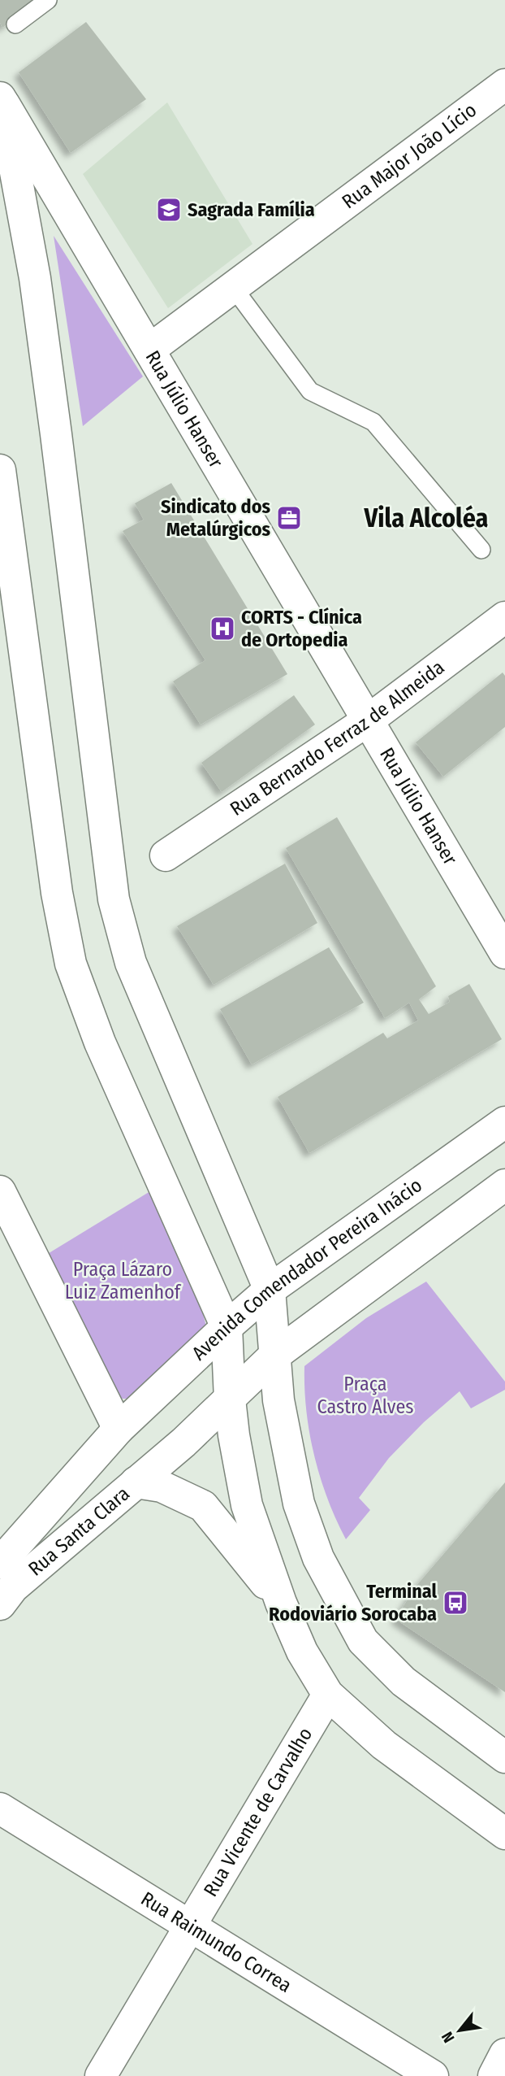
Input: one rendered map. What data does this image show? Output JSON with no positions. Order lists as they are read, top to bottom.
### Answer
{
  "streets": {
    "main road": [
      "Rua Major João Lício",
      "Rua Júlio Hanser",
      "Rua Bernardo Ferraz de Almeida",
      "Avenida Comendador Pereira Inácio",
      "Rua Santa Clara",
      "Rua Vicente de Carvalho",
      "Rua Raimundo Correa"
    ]
  },
  "crossings": [
    ["Rua Major João Lício", "Rua Júlio Hanser"],
    ["Rua Júlio Hanser", "Rua Bernardo Ferraz de Almeida"],
    ["Rua Vicente de Carvalho", "Rua Raimundo Correa"]
  ],
  "districts": ["Vila Alcoléa"],
  "parks": ["Praça Lázaro Luiz Zamenhof", "Praça Castro Alves"],
  "places": {
    "school or university": ["Sagrada Família"],
    "office": ["Sindicato dos Metalúrgicos"],
    "hospital": ["CORTS - Clínica de Ortopedia"],
    "bus stop": ["Terminal Rodoviário Sorocaba"]
  },
  "north": "bottom left"
}
